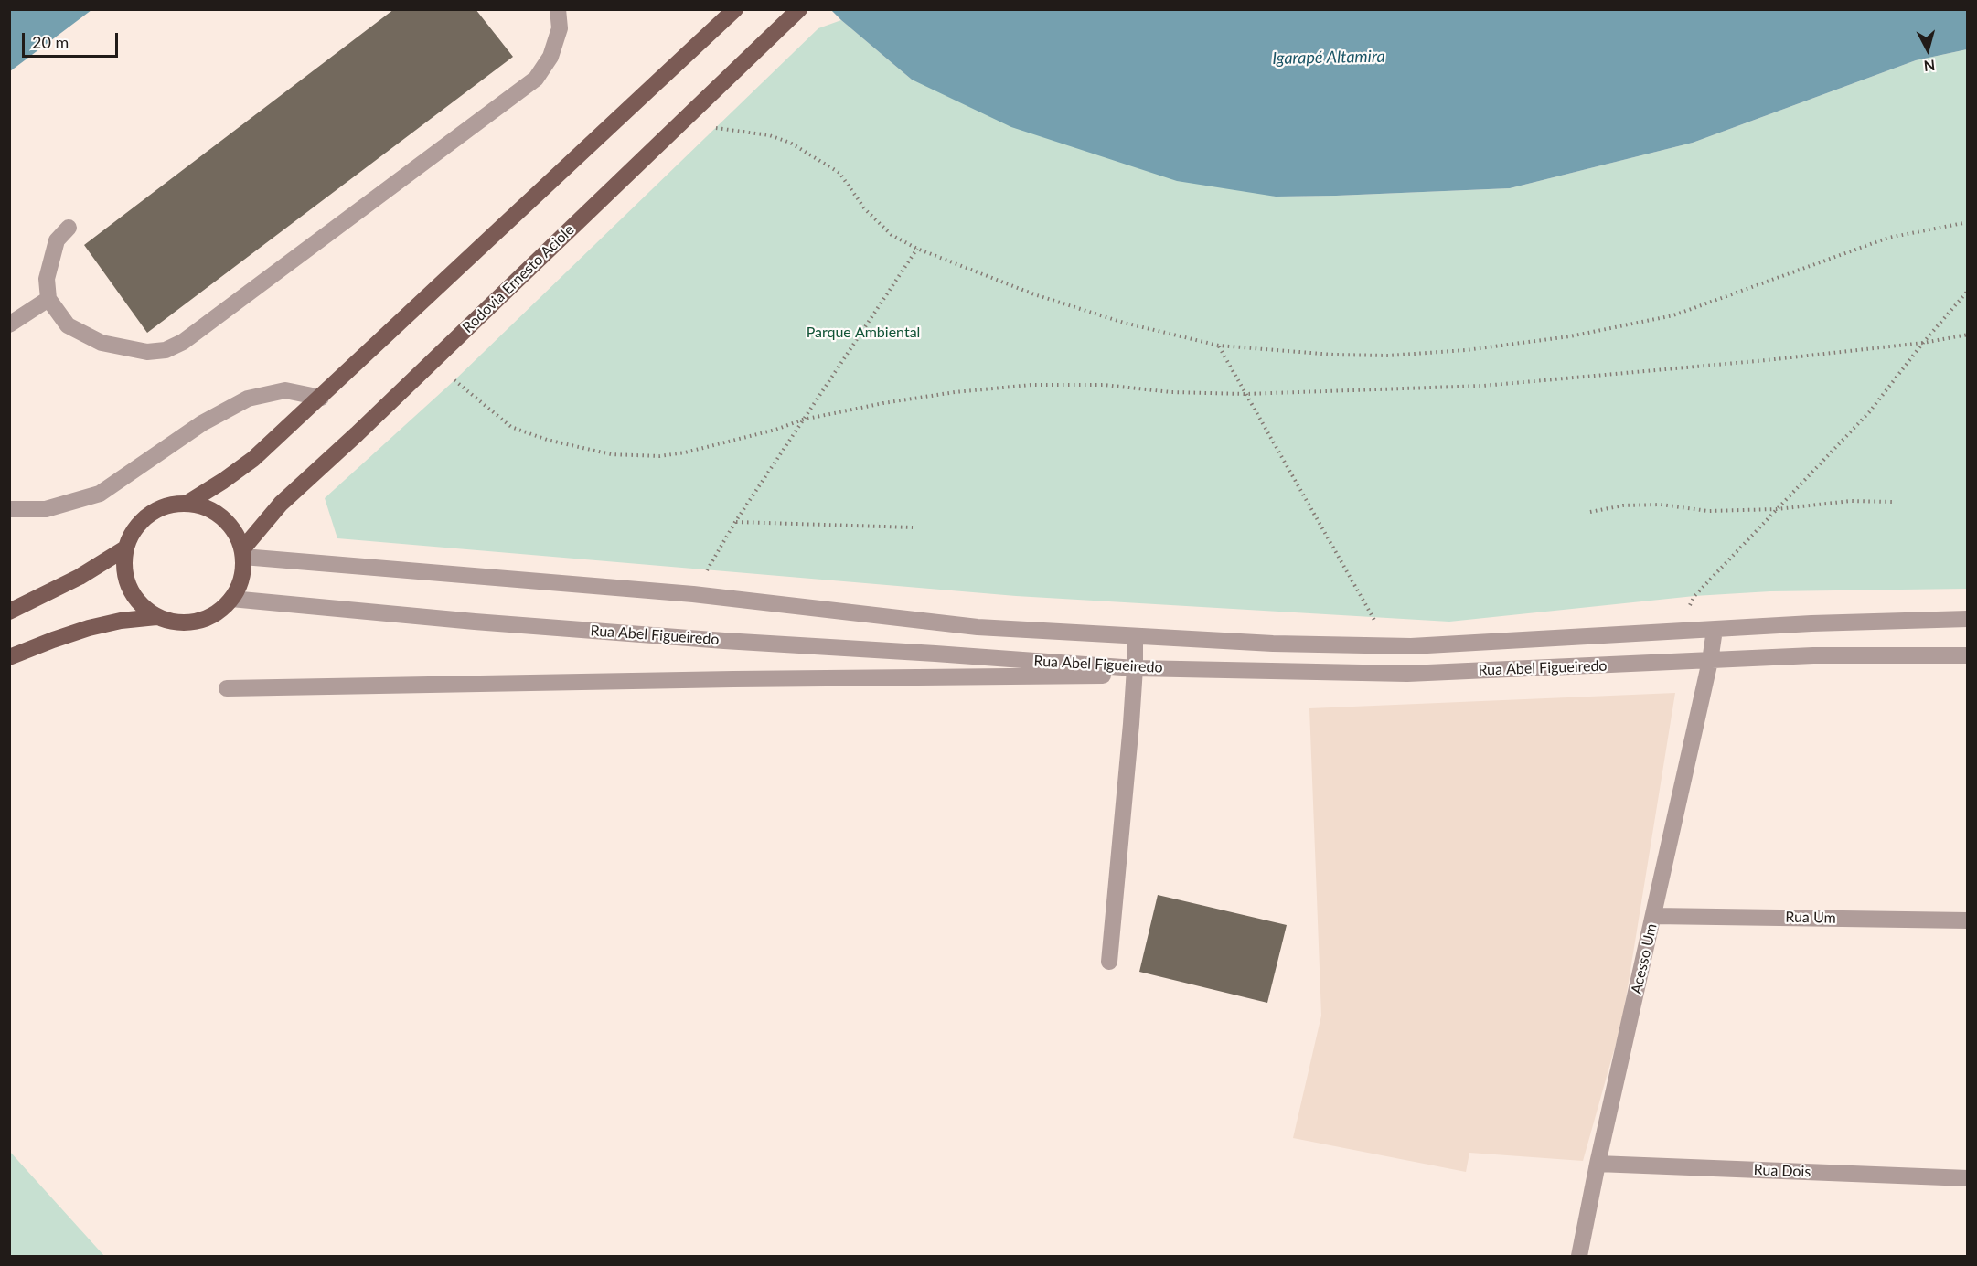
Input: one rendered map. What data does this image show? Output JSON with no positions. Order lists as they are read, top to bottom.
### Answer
{
  "streets": {
    "main road": ["Rodovia Ernesto Aciole"],
    "street": [
      "Rua Abel Figueiredo",
      "Rua Um",
      "Acesso Um",
      "Rua Dois"
    ]
  },
  "crossings": [
    ["Rodovia Ernesto Aciole", "Rua Abel Figueiredo"],
    ["Rua Abel Figueiredo", "Acesso Um"],
    ["Rua Um", "Acesso Um"],
    ["Acesso Um", "Rua Dois"]
  ],
  "water": ["Igarapé Altamira"],
  "parks": ["Parque Ambiental"],
  "scale_bar": "20 m",
  "north": "bottom"
}
